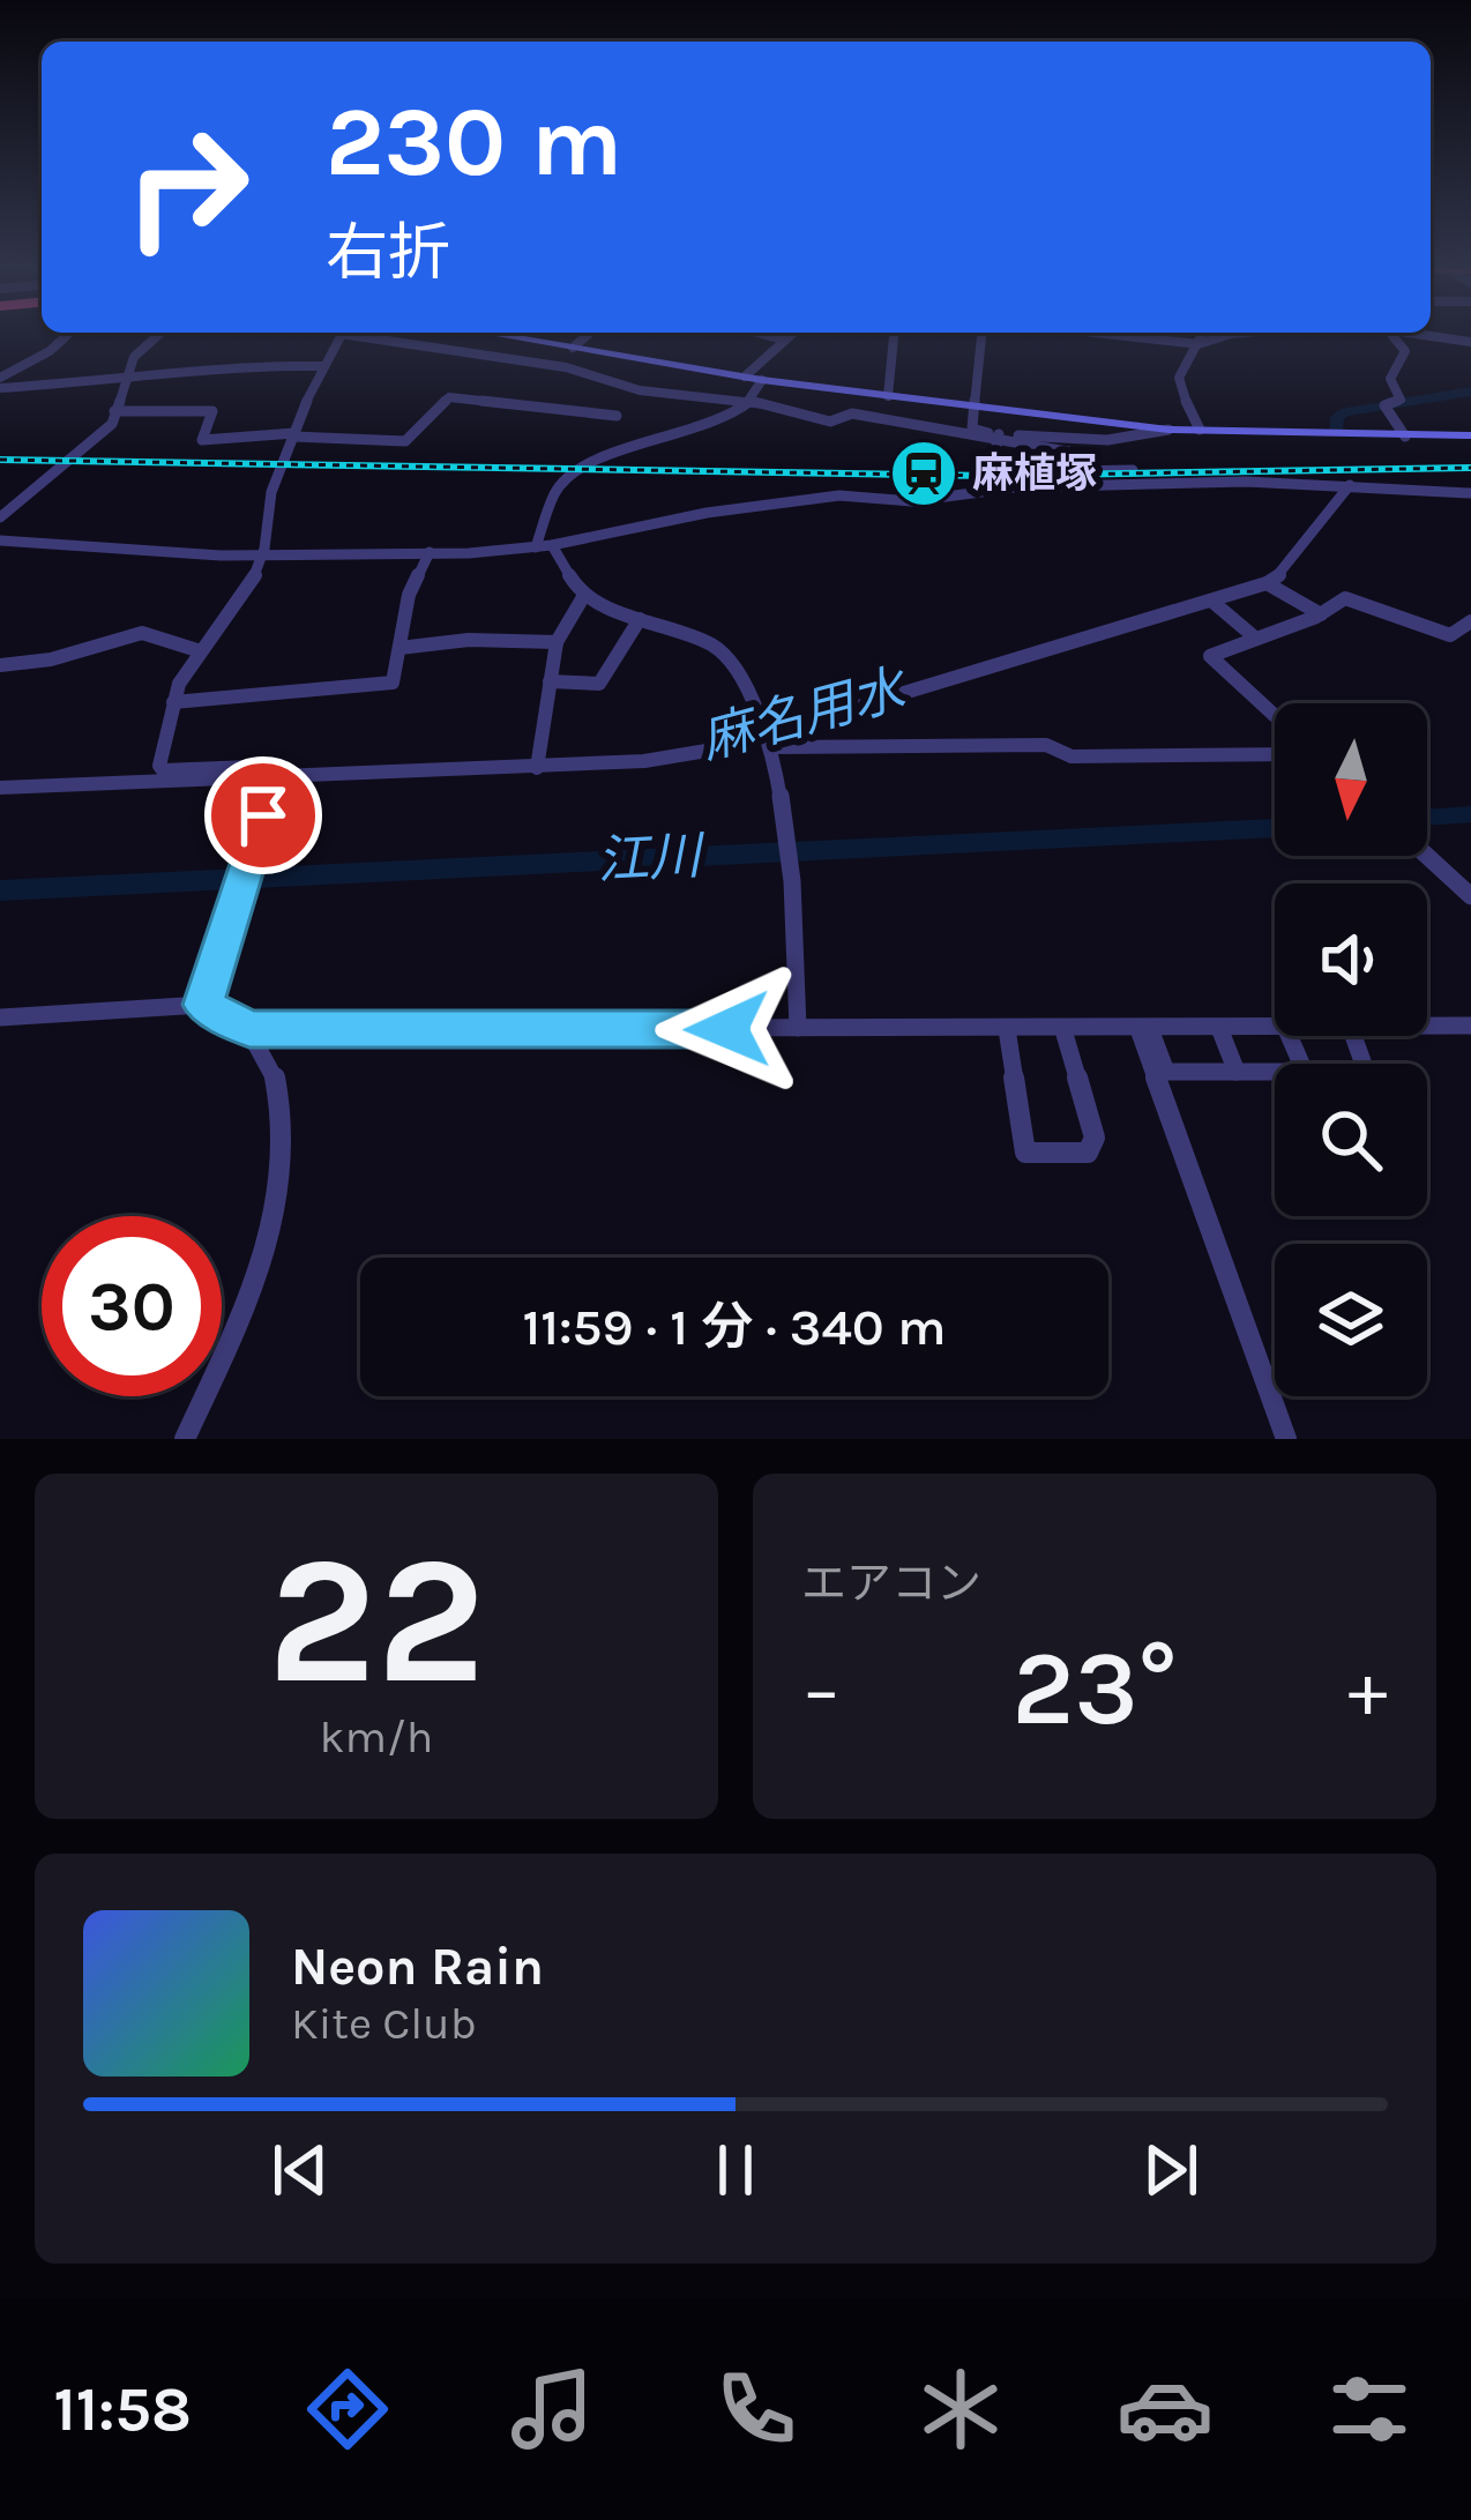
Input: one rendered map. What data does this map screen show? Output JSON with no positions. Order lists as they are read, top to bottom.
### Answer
{
  "water": ["麻名用水", "江川"],
  "places": {
    "station": ["麻植塚"]
  },
  "north": "bottom",
  "page": {
    "turn": ["230 m", "右折"],
    "limit": "30",
    "trip": "11:59 · 1 分 · 340 m",
    "tile": [
      ["22", "km/h"],
      "エアコン"
    ],
    "heat": ["−", "23°", "+"],
    "song": ["Neon Rain", "Kite Club"],
    "tabs": "11:58"
  }
}
